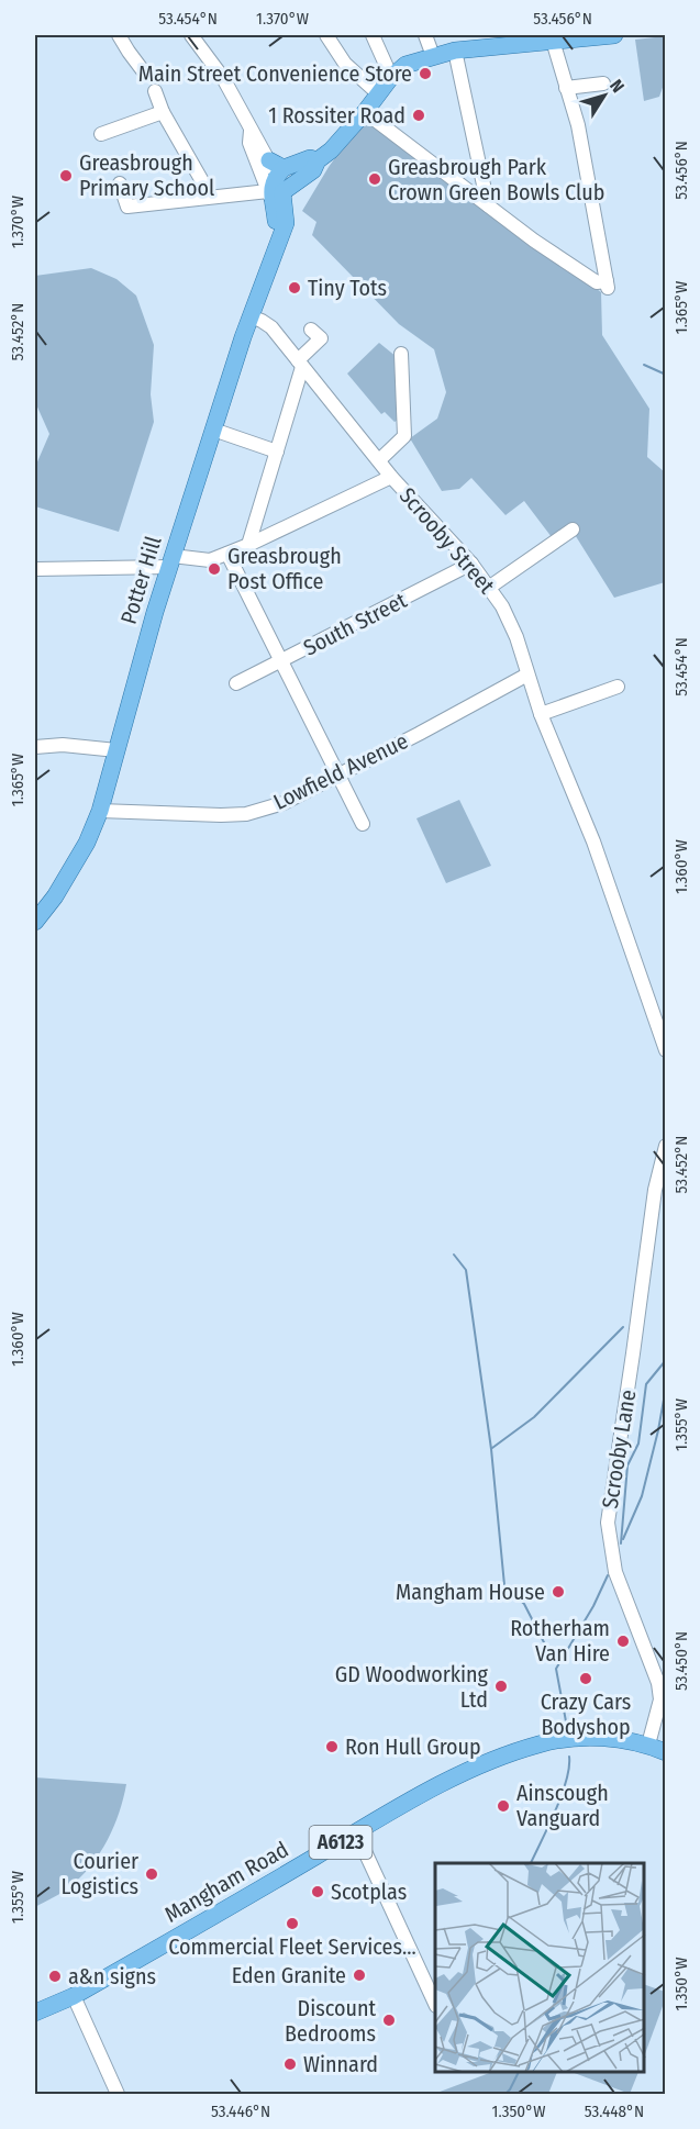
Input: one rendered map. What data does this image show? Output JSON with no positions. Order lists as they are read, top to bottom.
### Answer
{
  "streets": {
    "main road": ["Potter Hill", "A6123", "Mangham Road"],
    "street": [
      "Scrooby Street",
      "South Street",
      "Lowfield Avenue",
      "Scrooby Lane"
    ]
  },
  "crossings": [
    ["Scrooby Street", "Potter Hill"],
    ["Scrooby Street", "South Street"],
    ["Scrooby Street", "Lowfield Avenue"],
    ["Potter Hill", "Lowfield Avenue"],
    ["Scrooby Lane", "Mangham Road"]
  ],
  "places": [
    "Main Street Convenience Store",
    "1 Rossiter Road",
    "Greasbrough Primary School",
    "Greasbrough Park Crown Green Bowls Club",
    "Tiny Tots",
    "Greasbrough Post Office",
    "Mangham House",
    "Rotherham Van Hire",
    "Crazy Cars Bodyshop",
    "GD Woodworking Ltd",
    "Ron Hull Group",
    "Ainscough Vanguard",
    "Courier Logistics",
    "Scotplas",
    "Commercial Fleet Services...",
    "Eden Granite",
    "a&n signs",
    "Discount Bedrooms",
    "Winnard"
  ],
  "north": "top right",
  "coordinates": [
    "53.454°N",
    "1.370°W",
    "53.456°N",
    "1.365°W",
    "53.452°N",
    "1.360°W",
    "1.355°W",
    "53.450°N",
    "1.350°W",
    "53.446°N",
    "53.448°N"
  ]
}
